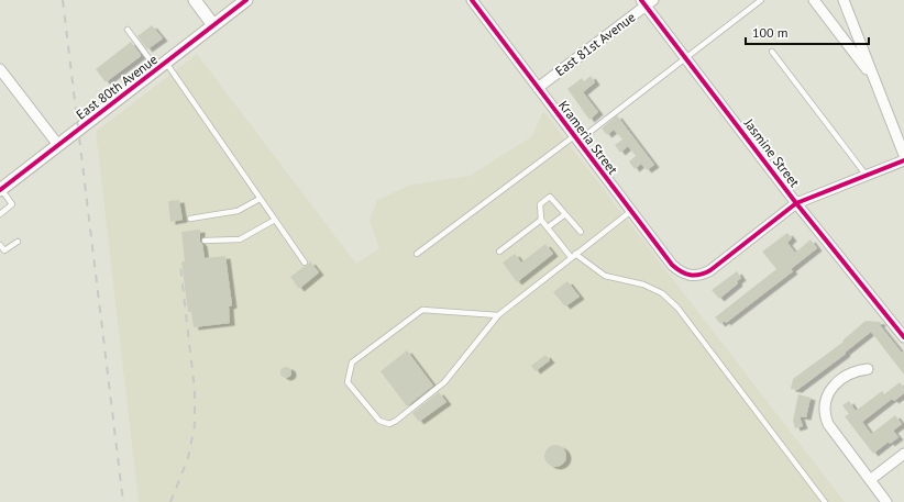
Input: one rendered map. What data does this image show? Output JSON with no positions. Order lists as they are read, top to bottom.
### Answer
{
  "streets": {
    "street": [
      "East 81st Avenue",
      "East 80th Avenue",
      "Krameria Street",
      "Jasmine Street"
    ]
  },
  "crossings": [
    ["East 81st Avenue", "Krameria Street"],
    ["East 81st Avenue", "Jasmine Street"],
    ["Krameria Street", "Jasmine Street"]
  ],
  "scale_bar": "100 m"
}
